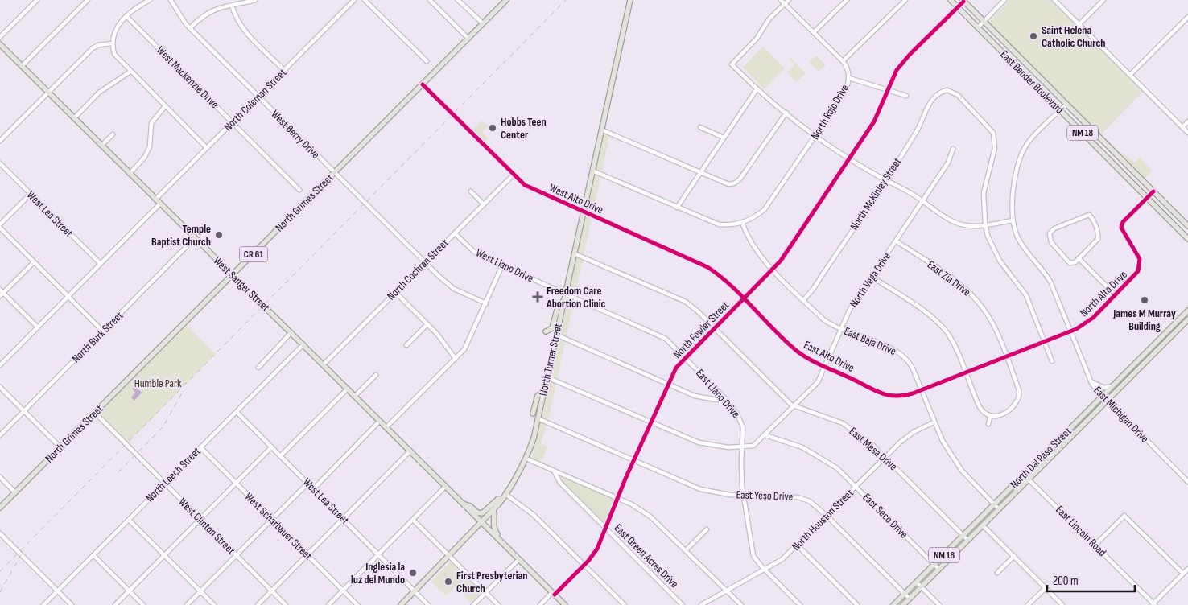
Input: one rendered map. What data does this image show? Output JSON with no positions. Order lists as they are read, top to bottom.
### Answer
{
  "streets": {
    "main road": [
      "East Bender Boulevard",
      "NM 18",
      "North Grimes Street",
      "CR 61",
      "West Sanger Street",
      "North Turner Street",
      "North Dal Paso Street"
    ],
    "street": [
      "West Mackenzie Drive",
      "North Coleman Street",
      "North Rojo Drive",
      "West Berry Drive",
      "North McKinley Street",
      "West Alto Drive",
      "West Lea Street",
      "West Llano Drive",
      "North Cochran Street",
      "East Zia Drive",
      "North Vega Drive",
      "North Alto Drive",
      "North Fowler Street",
      "North Burk Street",
      "East Baja Drive",
      "East Alto Drive",
      "East Llano Drive",
      "East Michigan Drive",
      "East Mesa Drive",
      "North Leech Street",
      "East Yeso Drive",
      "East Seco Drive",
      "North Houston Street",
      "West Clinton Street",
      "West Scharbauer Street",
      "East Lincoln Road",
      "East Green Acres Drive"
    ]
  },
  "crossings": [
    ["West Mackenzie Drive", "North Coleman Street"],
    ["East Bender Boulevard", "NM 18"],
    ["East Bender Boulevard", "North Alto Drive"],
    ["East Bender Boulevard", "East Michigan Drive"],
    ["North Coleman Street", "West Berry Drive"],
    ["North Coleman Street", "West Sanger Street"],
    ["North Rojo Drive", "East Baja Drive"],
    ["NM 18", "North Fowler Street"],
    ["West Berry Drive", "North Grimes Street"],
    ["West Berry Drive", "North Cochran Street"],
    ["North McKinley Street", "East Baja Drive"],
    ["West Alto Drive", "North Grimes Street"],
    ["West Alto Drive", "North Cochran Street"],
    ["West Alto Drive", "North Fowler Street"],
    ["West Alto Drive", "East Alto Drive"],
    ["West Alto Drive", "North Turner Street"],
    ["North Grimes Street", "West Sanger Street"],
    ["North Grimes Street", "West Clinton Street"],
    ["West Lea Street", "North Turner Street"],
    ["West Lea Street", "North Leech Street"],
    ["West Llano Drive", "North Cochran Street"],
    ["West Llano Drive", "North Fowler Street"],
    ["West Llano Drive", "North Turner Street"],
    ["West Llano Drive", "East Llano Drive"],
    ["North Cochran Street", "West Sanger Street"],
    ["East Zia Drive", "North Vega Drive"],
    ["East Zia Drive", "North Alto Drive"],
    ["North Vega Drive", "East Baja Drive"],
    ["North Vega Drive", "East Alto Drive"],
    ["North Vega Drive", "East Llano Drive"],
    ["North Vega Drive", "East Mesa Drive"],
    ["North Vega Drive", "East Seco Drive"],
    ["West Sanger Street", "North Burk Street"],
    ["West Sanger Street", "North Turner Street"],
    ["West Sanger Street", "North Leech Street"],
    ["North Alto Drive", "East Baja Drive"],
    ["North Alto Drive", "East Alto Drive"],
    ["North Alto Drive", "East Michigan Drive"],
    ["North Fowler Street", "East Baja Drive"],
    ["North Fowler Street", "East Alto Drive"],
    ["North Fowler Street", "East Llano Drive"],
    ["North Fowler Street", "East Mesa Drive"],
    ["North Fowler Street", "East Yeso Drive"],
    ["North Fowler Street", "East Green Acres Drive"],
    ["East Baja Drive", "East Alto Drive"],
    ["East Baja Drive", "North Dal Paso Street"],
    ["East Baja Drive", "North Houston Street"],
    ["North Turner Street", "East Mesa Drive"],
    ["North Turner Street", "East Yeso Drive"],
    ["East Llano Drive", "East Yeso Drive"],
    ["East Llano Drive", "North Houston Street"],
    ["East Michigan Drive", "North Dal Paso Street"],
    ["East Mesa Drive", "North Dal Paso Street"],
    ["East Mesa Drive", "North Houston Street"],
    ["North Dal Paso Street", "East Yeso Drive"],
    ["North Dal Paso Street", "East Seco Drive"],
    ["North Dal Paso Street", "East Lincoln Road"],
    ["North Leech Street", "West Clinton Street"],
    ["North Leech Street", "West Scharbauer Street"],
    ["East Yeso Drive", "North Houston Street"],
    ["East Seco Drive", "North Houston Street"]
  ],
  "parks": ["Humble Park"],
  "places": {
    "other": [
      "Saint Helena Catholic Church",
      "Hobbs Teen Center",
      "Temple Baptist Church",
      "James M Murray Building",
      "Inglesia la luz del Mundo",
      "First Presbyterian Church"
    ],
    "health": ["Freedom Care Abortion Clinic"]
  },
  "scale_bar": "200 m"
}
